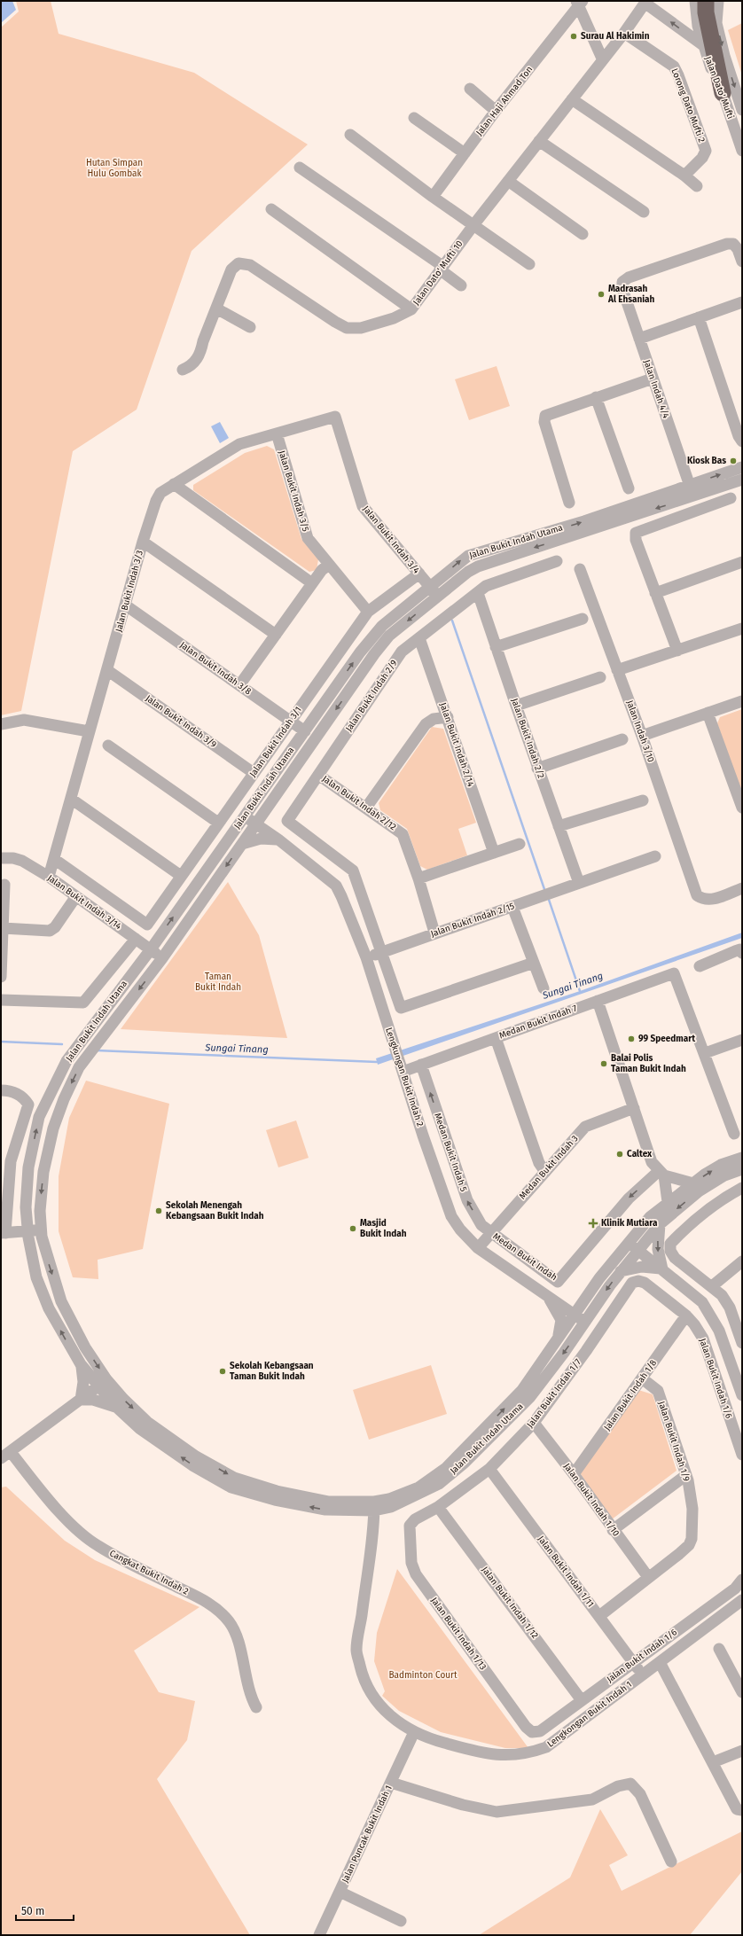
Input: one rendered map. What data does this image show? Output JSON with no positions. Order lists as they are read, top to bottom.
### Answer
{
  "streets": {
    "street": [
      "Jalan Dato' Mufti",
      "Jalan Haji Ahmad Ton",
      "Lorong Dato Mufti 2",
      "Jalan Dato' Mufti 10",
      "Jalan Indah 4/4",
      "Jalan Bukit Indah 3/5",
      "Jalan Bukit Indah 3/4",
      "Jalan Bukit Indah Utama",
      "Jalan Bukit Indah 3/3",
      "Jalan Bukit Indah 3/8",
      "Jalan Bukit Indah 2/9",
      "Jalan Bukit Indah 3/9",
      "Jalan Indah 3/10",
      "Jalan Bukit Indah 2/2",
      "Jalan Bukit Indah 3/1",
      "Jalan Bukit Indah 2/14",
      "Jalan Bukit Indah 2/12",
      "Jalan Bukit Indah 3/14",
      "Jalan Bukit Indah 2/15",
      "Medan Bukit Indah 7",
      "Lengkungan Bukit Indah 2",
      "Medan Bukit Indah 5",
      "Medan Bukit Indah 3",
      "Medan Bukit Indah",
      "Jalan Bukit Indah 1/6",
      "Jalan Bukit Indah 1/7",
      "Jalan Bukit Indah 1/8",
      "Jalan Bukit Indah 1/9",
      "Jalan Bukit Indah 1/10",
      "Jalan Bukit Indah 1/11",
      "Cangkat Bukit Indah 2",
      "Jalan Bukit Indah 1/12",
      "Jalan Bukit Indah 1/13",
      "Lengkongan Bukit Indah 1",
      "Jalan Puncak Bukit Indah 1"
    ]
  },
  "crossings": [
    ["Jalan Dato' Mufti", "Jalan Dato' Mufti 10"],
    ["Lorong Dato Mufti 2", "Jalan Dato' Mufti 10"],
    ["Jalan Indah 4/4", "Jalan Bukit Indah Utama"],
    ["Jalan Bukit Indah 3/5", "Jalan Bukit Indah 3/3"],
    ["Jalan Bukit Indah 3/5", "Jalan Bukit Indah 3/1"],
    ["Jalan Bukit Indah 3/4", "Jalan Bukit Indah Utama"],
    ["Jalan Bukit Indah 3/4", "Jalan Bukit Indah 3/3"],
    ["Jalan Bukit Indah 3/4", "Jalan Bukit Indah 3/1"],
    ["Jalan Bukit Indah Utama", "Jalan Bukit Indah 3/8"],
    ["Jalan Bukit Indah Utama", "Jalan Bukit Indah 3/14"],
    ["Jalan Bukit Indah Utama", "Lengkungan Bukit Indah 2"],
    ["Jalan Bukit Indah Utama", "Lengkongan Bukit Indah 1"],
    ["Jalan Bukit Indah 3/3", "Jalan Bukit Indah 3/8"],
    ["Jalan Bukit Indah 3/3", "Jalan Bukit Indah 3/9"],
    ["Jalan Bukit Indah 3/3", "Jalan Bukit Indah 3/1"],
    ["Jalan Bukit Indah 3/3", "Jalan Bukit Indah 3/14"],
    ["Jalan Bukit Indah 3/8", "Jalan Bukit Indah 3/1"],
    ["Jalan Bukit Indah 2/9", "Jalan Bukit Indah 2/2"],
    ["Jalan Bukit Indah 2/9", "Jalan Bukit Indah 2/14"],
    ["Jalan Bukit Indah 2/9", "Jalan Bukit Indah 2/12"],
    ["Jalan Bukit Indah 2/9", "Jalan Bukit Indah 2/15"],
    ["Jalan Bukit Indah 3/9", "Jalan Bukit Indah 3/1"],
    ["Jalan Bukit Indah 2/2", "Jalan Bukit Indah 2/15"],
    ["Jalan Bukit Indah 2/12", "Jalan Bukit Indah 2/15"],
    ["Jalan Bukit Indah 2/15", "Lengkungan Bukit Indah 2"],
    ["Medan Bukit Indah 7", "Lengkungan Bukit Indah 2"],
    ["Medan Bukit Indah 7", "Medan Bukit Indah 5"],
    ["Lengkungan Bukit Indah 2", "Medan Bukit Indah 3"],
    ["Medan Bukit Indah 5", "Medan Bukit Indah 3"],
    ["Medan Bukit Indah 5", "Medan Bukit Indah"],
    ["Medan Bukit Indah 3", "Medan Bukit Indah"],
    ["Jalan Bukit Indah 1/6", "Jalan Bukit Indah 1/7"],
    ["Jalan Bukit Indah 1/6", "Jalan Bukit Indah 1/8"],
    ["Jalan Bukit Indah 1/6", "Jalan Bukit Indah 1/11"],
    ["Jalan Bukit Indah 1/6", "Jalan Bukit Indah 1/12"],
    ["Jalan Bukit Indah 1/6", "Jalan Bukit Indah 1/13"],
    ["Jalan Bukit Indah 1/7", "Jalan Bukit Indah 1/10"],
    ["Jalan Bukit Indah 1/7", "Jalan Bukit Indah 1/11"],
    ["Jalan Bukit Indah 1/7", "Jalan Bukit Indah 1/12"],
    ["Jalan Bukit Indah 1/7", "Jalan Bukit Indah 1/13"],
    ["Jalan Bukit Indah 1/8", "Jalan Bukit Indah 1/9"],
    ["Jalan Bukit Indah 1/8", "Jalan Bukit Indah 1/10"],
    ["Jalan Bukit Indah 1/9", "Jalan Bukit Indah 1/10"],
    ["Jalan Bukit Indah 1/9", "Jalan Bukit Indah 1/11"],
    ["Jalan Bukit Indah 1/11", "Lengkongan Bukit Indah 1"],
    ["Lengkongan Bukit Indah 1", "Jalan Puncak Bukit Indah 1"]
  ],
  "water": ["Sungai Tinang"],
  "parks": ["Hutan Simpan Hulu Gombak", "Taman Bukit Indah", "Badminton Court"],
  "places": {
    "other": [
      "Surau Al Hakimin",
      "Madrasah Al Ehsaniah",
      "Kiosk Bas",
      "99 Speedmart",
      "Balai Polis Taman Bukit Indah",
      "Caltex",
      "Sekolah Menengah Kebangsaan Bukit Indah",
      "Masjid Bukit Indah",
      "Sekolah Kebangsaan Taman Bukit Indah"
    ],
    "health": ["Klinik Mutiara"]
  },
  "scale_bar": "50 m"
}
